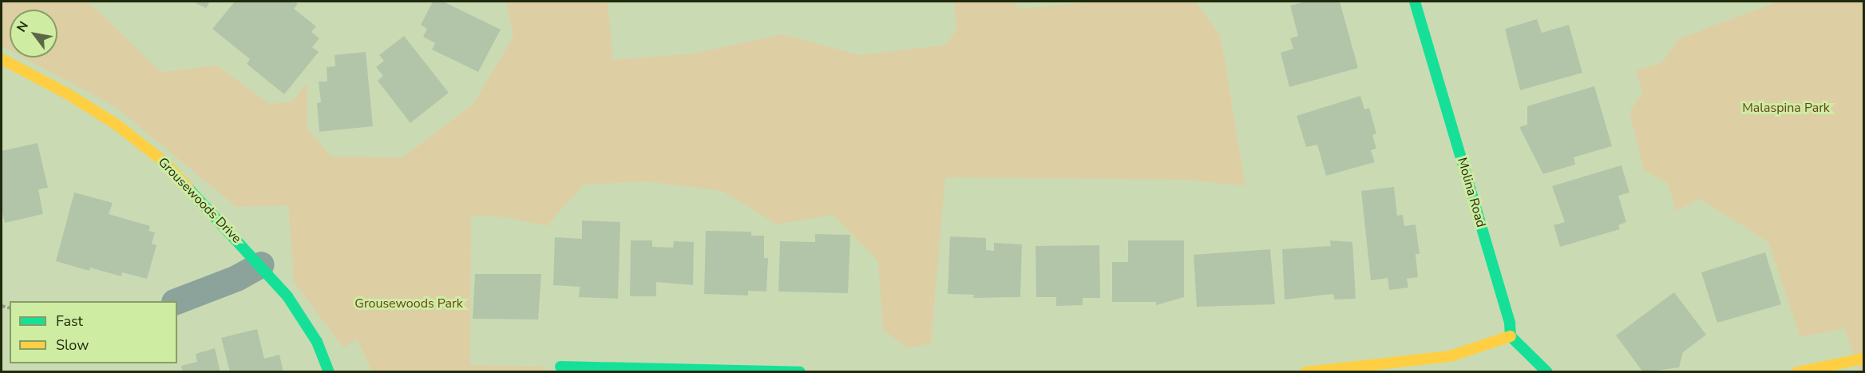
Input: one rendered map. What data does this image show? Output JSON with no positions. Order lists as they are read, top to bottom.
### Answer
{
  "streets": {
    "street": ["Molina Road", "Grousewoods Drive"]
  },
  "parks": ["Malaspina Park", "Grousewoods Park"],
  "legend": ["Fast", "Slow"],
  "north": "top left"
}
